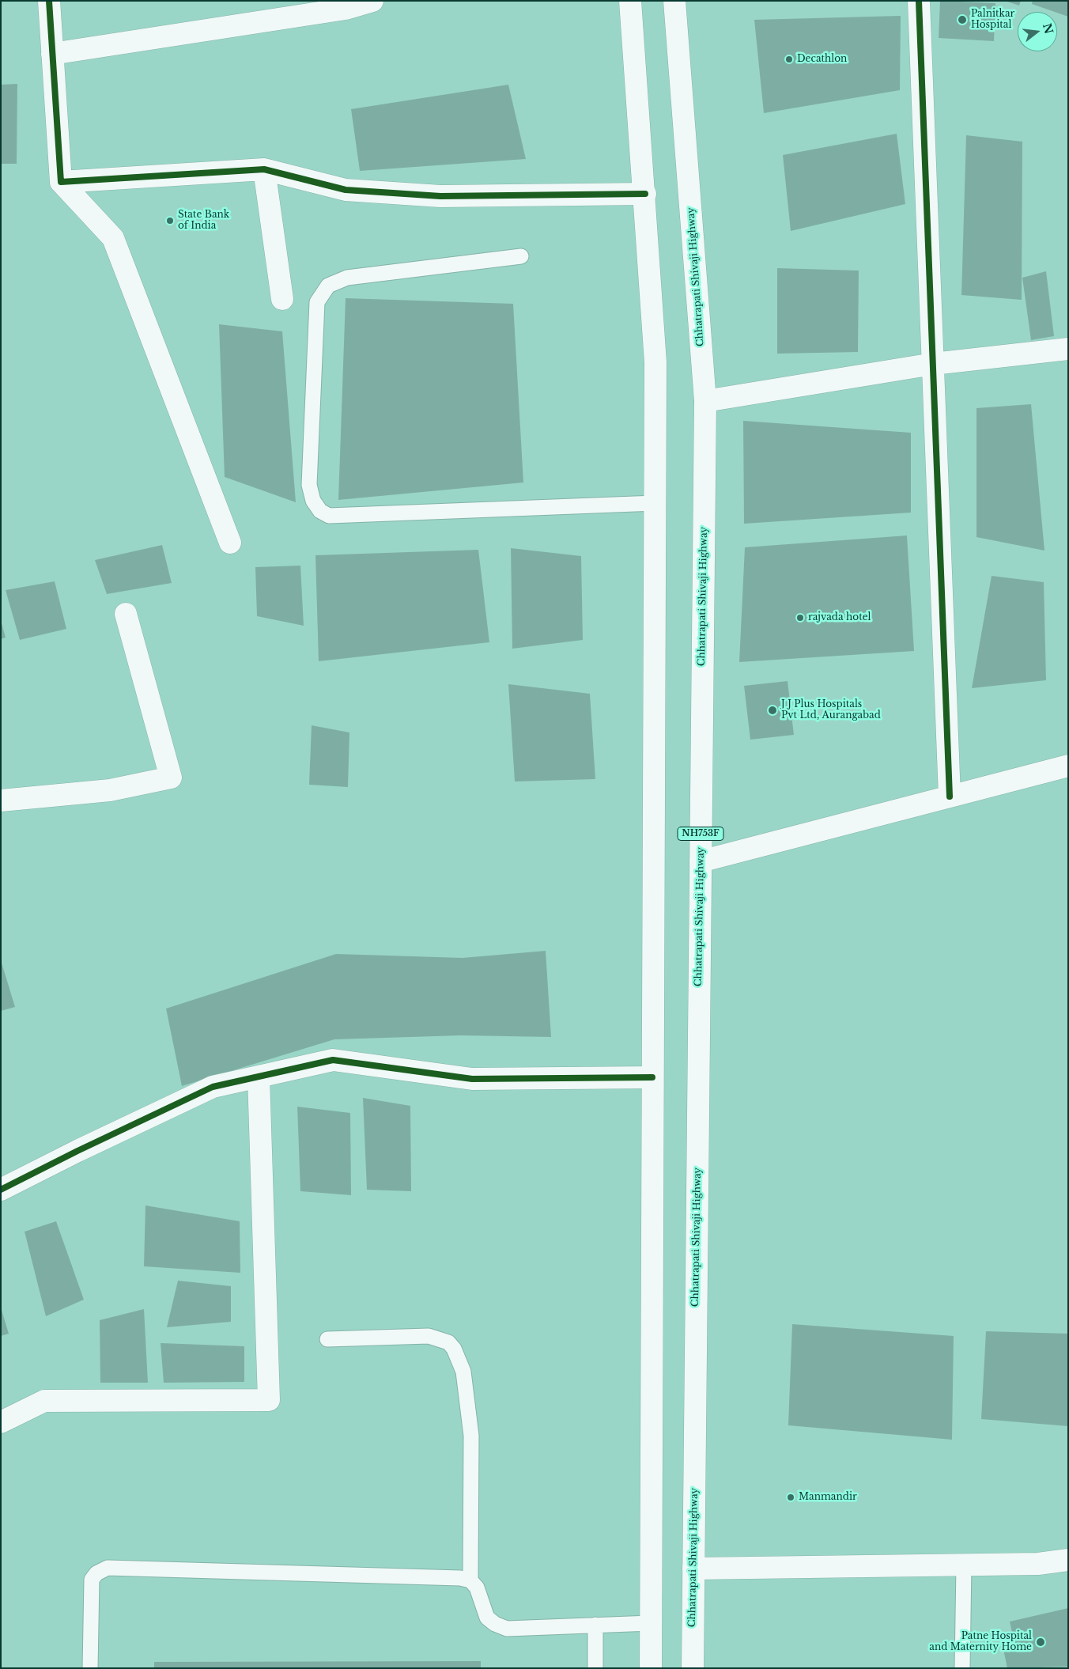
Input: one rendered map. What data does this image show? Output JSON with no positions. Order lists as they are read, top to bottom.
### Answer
{
  "streets": {
    "main road": ["Chhatrapati Shivaji Highway", "NH753F"]
  },
  "places": [
    "Palnitkar Hospital",
    "Decathlon",
    "State Bank of India",
    "rajvada hotel",
    "J J Plus Hospitals Pvt Ltd, Aurangabad",
    "Manmandir",
    "Patne Hospital and Maternity Home"
  ],
  "north": "right"
}
